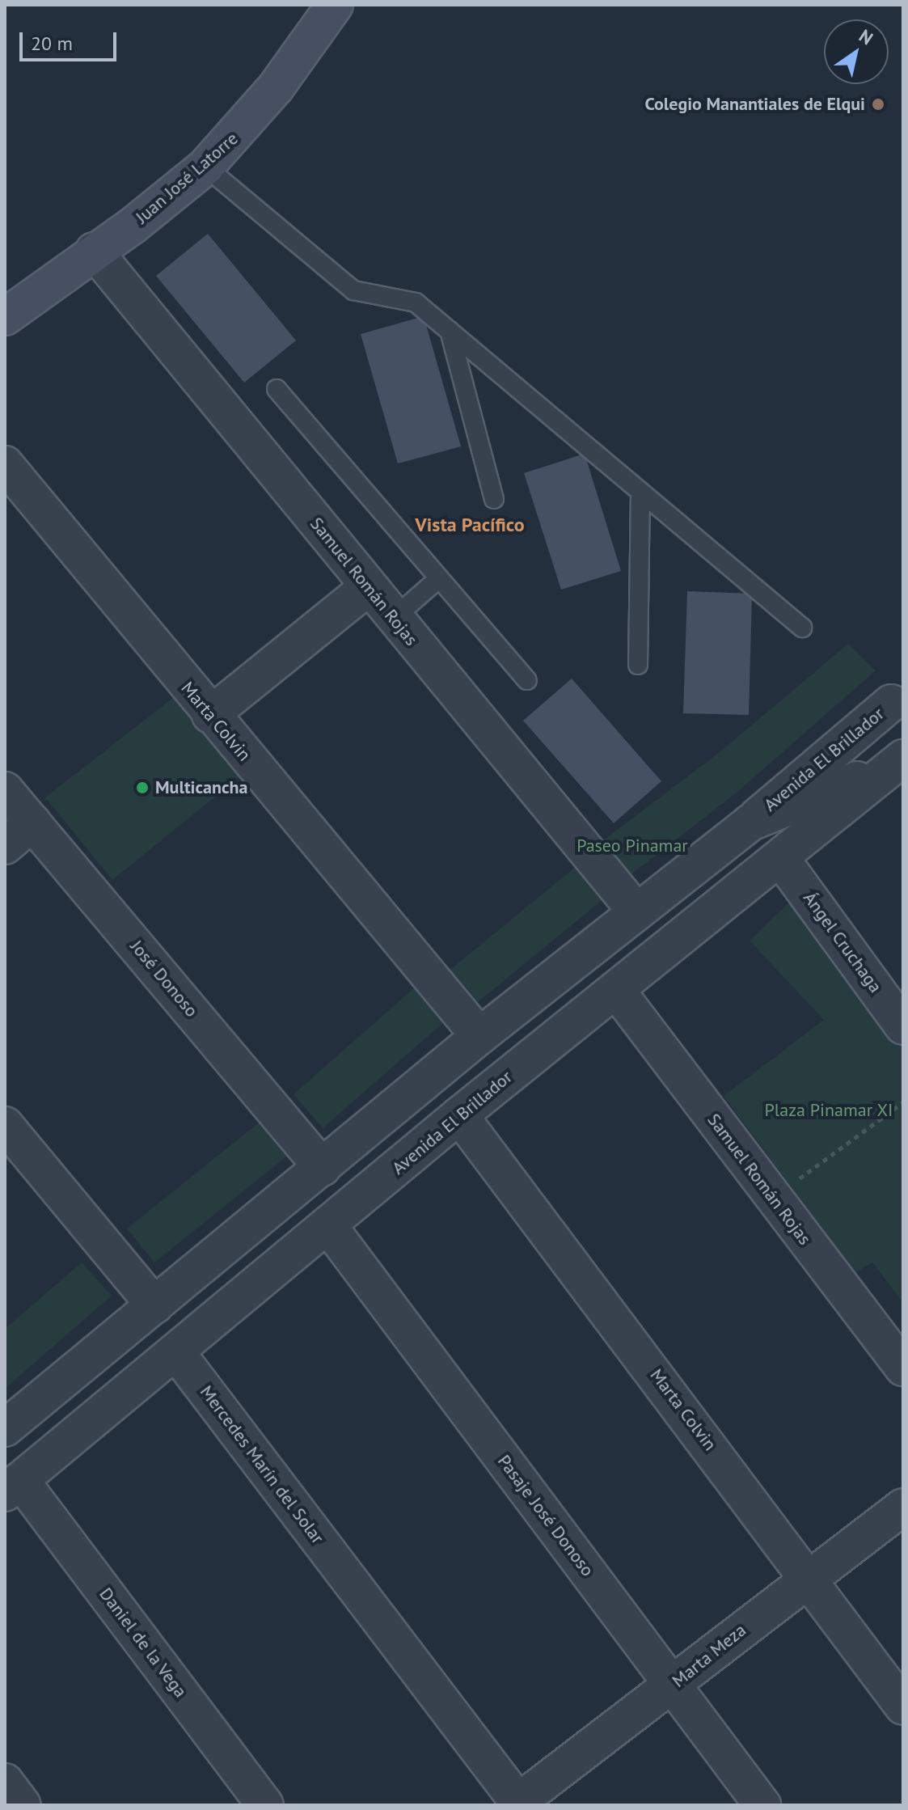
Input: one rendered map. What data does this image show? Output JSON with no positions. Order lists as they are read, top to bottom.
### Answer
{
  "streets": {
    "main road": ["Juan José Latorre"],
    "street": [
      "Samuel Román Rojas",
      "Marta Colvin",
      "Avenida El Brillador",
      "Ángel Cruchaga",
      "José Donoso",
      "Mercedes Marín del Solar",
      "Pasaje José Donoso",
      "Daniel de la Vega",
      "Marta Meza"
    ]
  },
  "crossings": [
    ["Juan José Latorre", "Samuel Román Rojas"],
    ["Samuel Román Rojas", "Avenida El Brillador"],
    ["Marta Colvin", "Avenida El Brillador"],
    ["Marta Colvin", "Marta Meza"],
    ["Avenida El Brillador", "Ángel Cruchaga"],
    ["Avenida El Brillador", "José Donoso"],
    ["Avenida El Brillador", "Mercedes Marín del Solar"],
    ["Avenida El Brillador", "Pasaje José Donoso"],
    ["Avenida El Brillador", "Daniel de la Vega"],
    ["Mercedes Marín del Solar", "Marta Meza"],
    ["Pasaje José Donoso", "Marta Meza"]
  ],
  "districts": ["Vista Pacífico"],
  "parks": ["Paseo Pinamar", "Plaza Pinamar XI"],
  "places": ["Colegio Manantiales de Elqui", "Multicancha"],
  "scale_bar": "20 m",
  "north": "top right"
}
